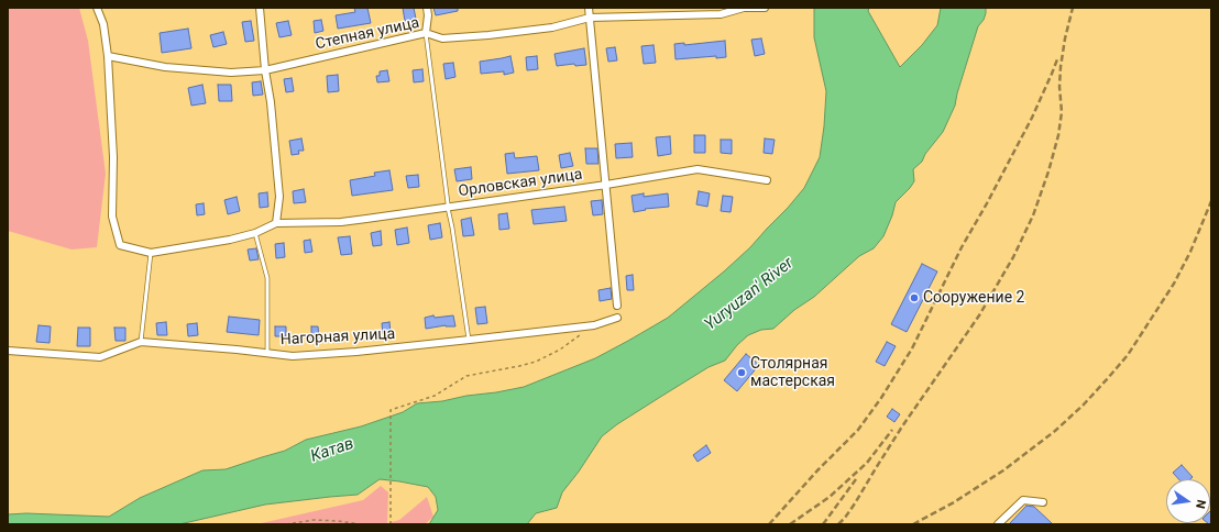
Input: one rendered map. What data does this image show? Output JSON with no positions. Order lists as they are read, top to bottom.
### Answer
{
  "streets": {
    "street": ["Степная улица", "Орловская улица", "Нагорная улица"]
  },
  "water": ["Yuryuzan' River", "Катав"],
  "places": ["Сооружение 2", "Столярная мастерская"],
  "north": "right"
}
